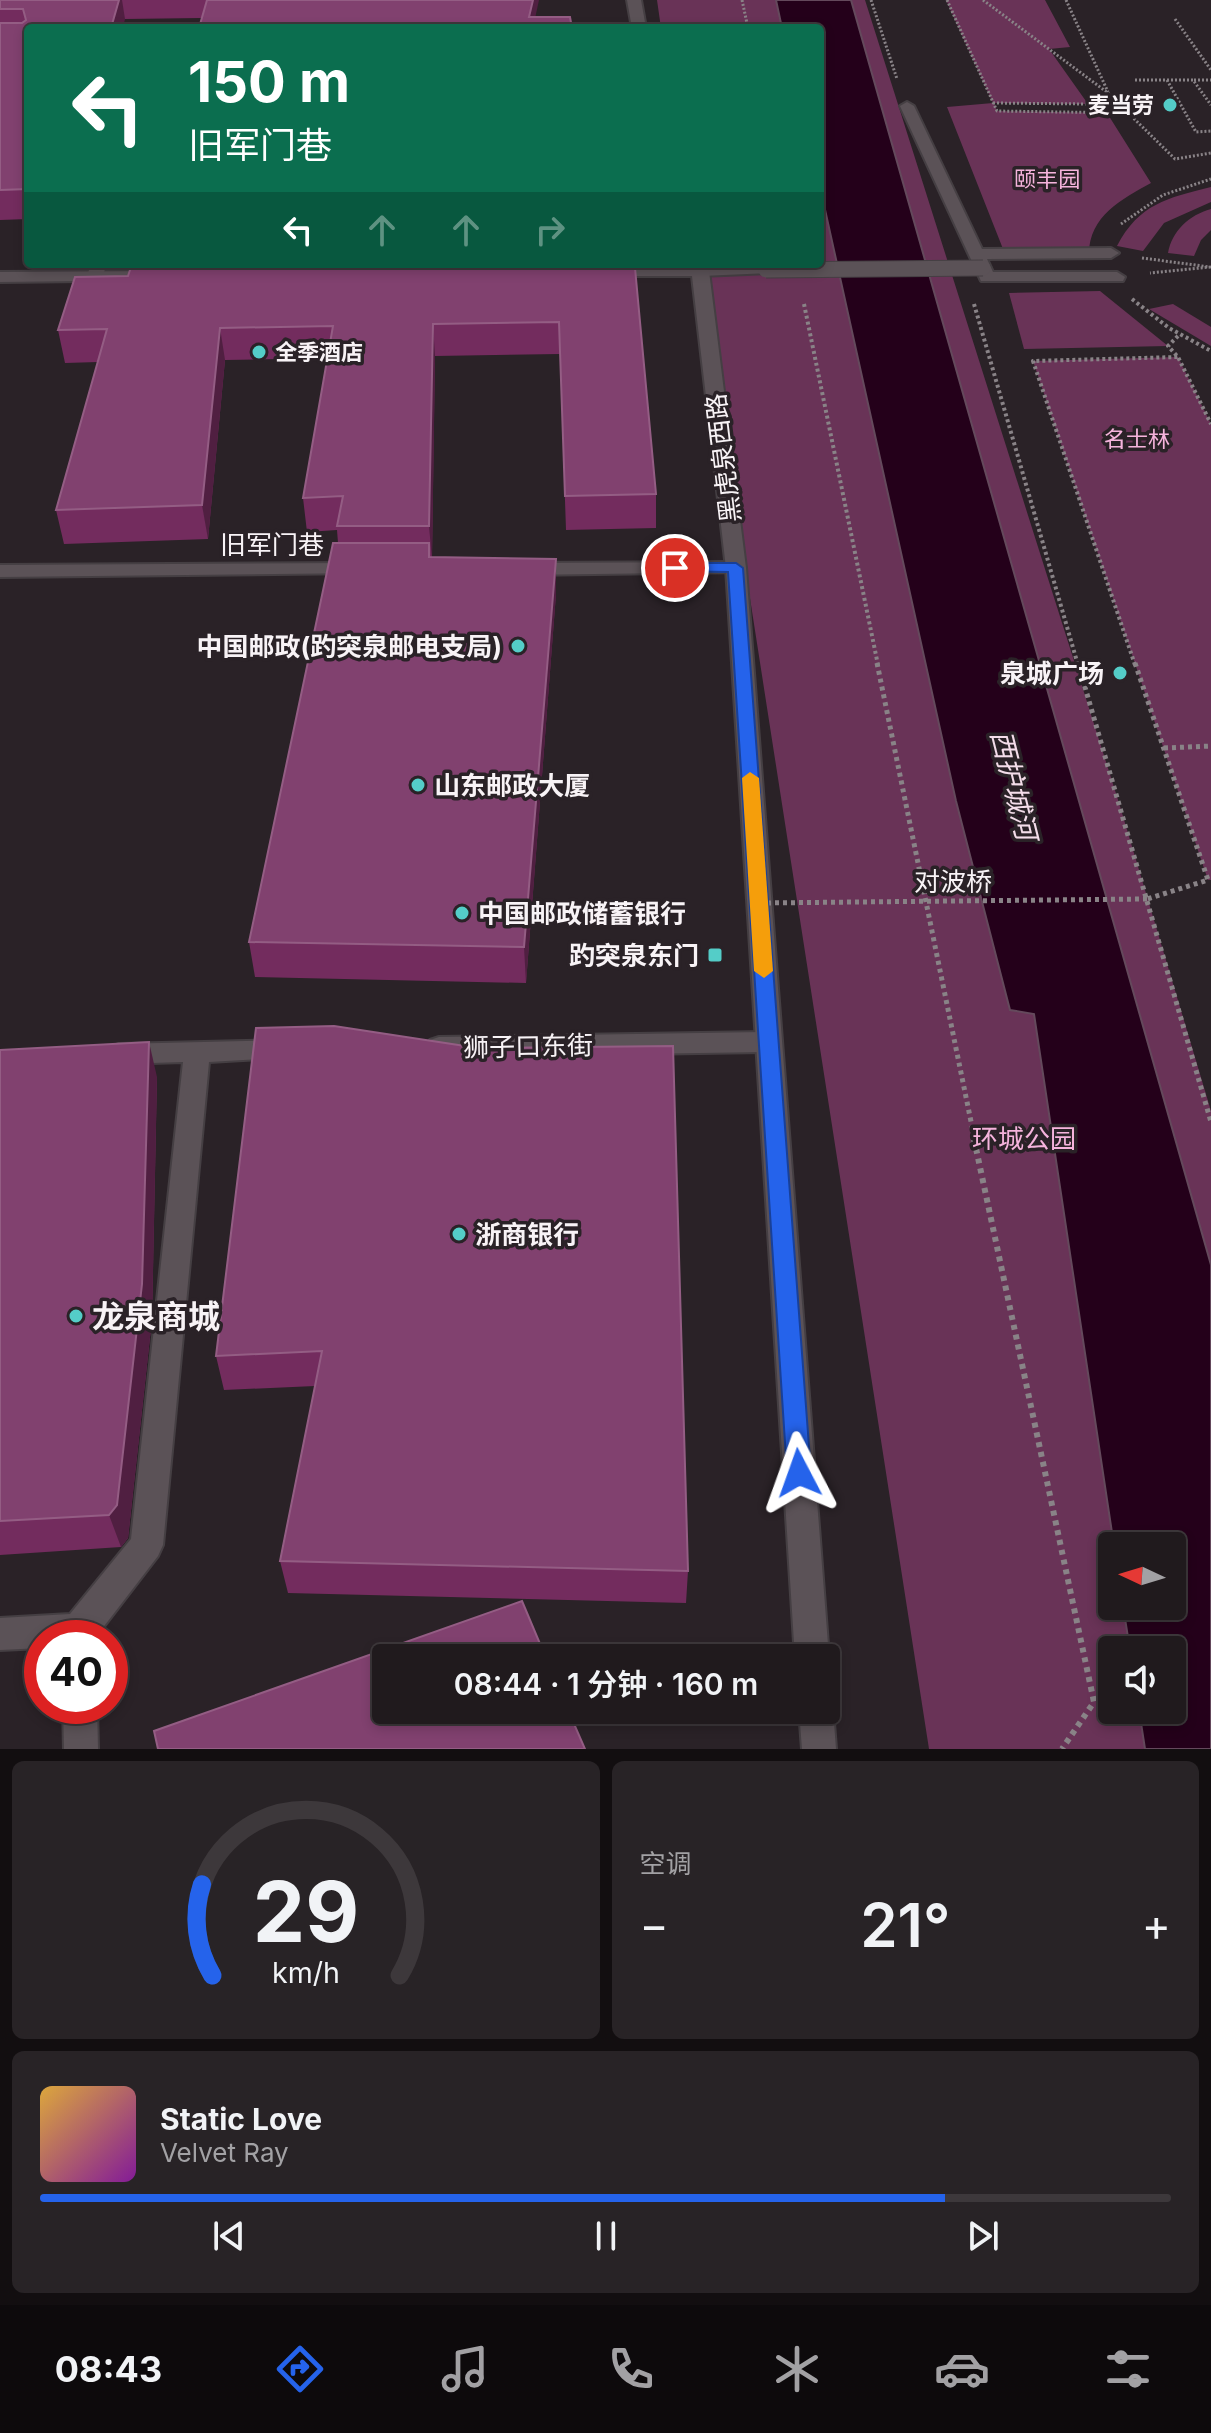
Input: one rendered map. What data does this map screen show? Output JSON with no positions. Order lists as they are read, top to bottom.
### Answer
{
  "streets": {
    "street": ["黑虎泉西路", "旧军门巷", "狮子口东街"],
    "path": ["对波桥"]
  },
  "crossings": [
    ["黑虎泉西路", "对波桥"],
    ["黑虎泉西路", "狮子口东街"]
  ],
  "water": ["西护城河"],
  "parks": ["颐丰园", "名士林", "环城公园"],
  "places": {
    "other": [
      "麦当劳",
      "全季酒店",
      "中国邮政(趵突泉邮电支局)",
      "泉城广场",
      "山东邮政大厦",
      "中国邮政储蓄银行",
      "浙商银行",
      "龙泉商城"
    ],
    "transit": ["趵突泉东门"]
  },
  "north": "left",
  "page": {
    "turn": ["150 m", "旧军门巷"],
    "limit": "40",
    "trip": "08:44 · 1 分钟 · 160 m",
    "tile": "空调",
    "heat": ["−", "21°", "+"],
    "song": ["Static Love", "Velvet Ray"],
    "tabs": "08:43",
    "gauge": ["29", "km/h"]
  }
}
